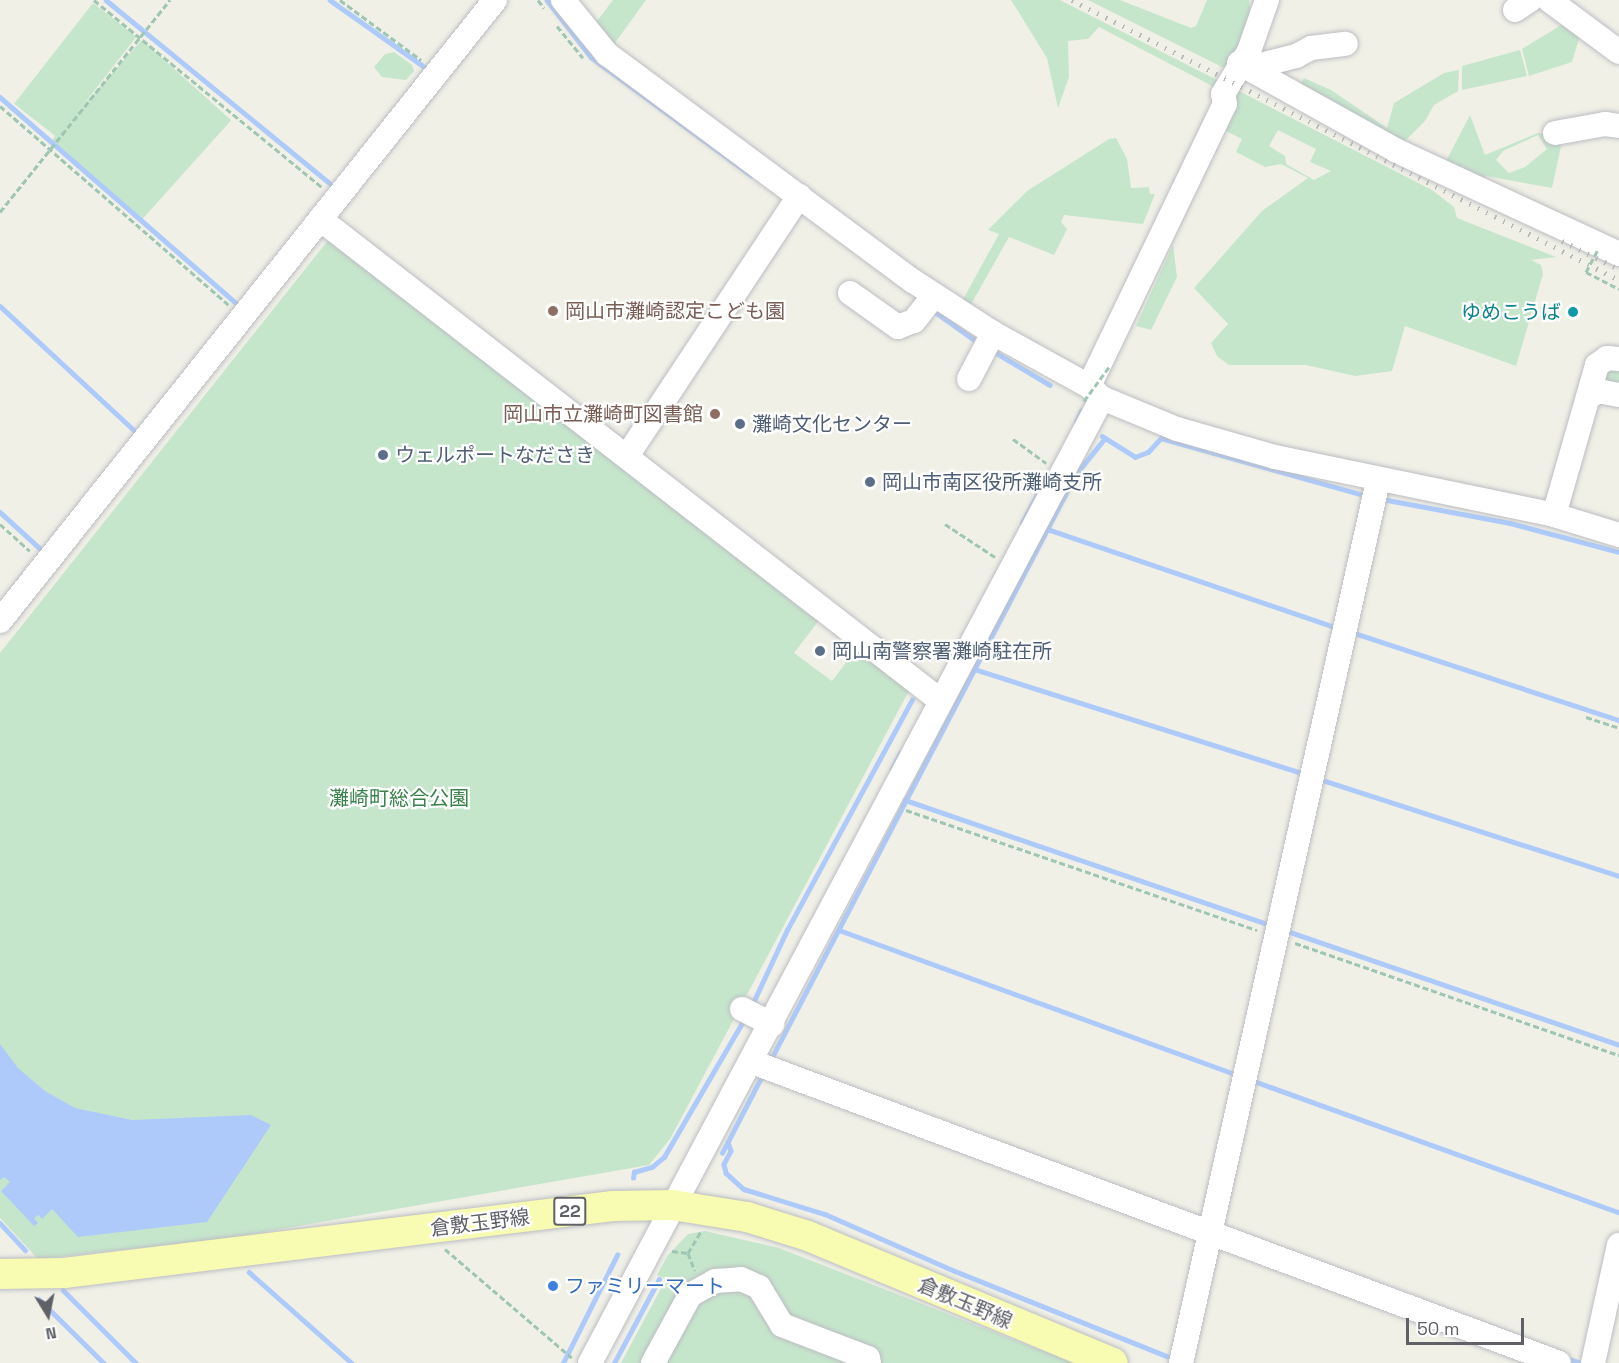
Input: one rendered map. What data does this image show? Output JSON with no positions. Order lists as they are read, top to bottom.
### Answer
{
  "streets": {
    "main road": ["22", "倉敷玉野線"]
  },
  "parks": ["灘崎町総合公園"],
  "places": [
    "岡山市灘崎認定こども園",
    "ゆめこうば",
    "岡山市立灘崎町図書館",
    "灘崎文化センター",
    "ウェルポートなださき",
    "岡山市南区役所灘崎支所",
    "岡山南警察署灘崎駐在所",
    "ファミリーマート"
  ],
  "scale_bar": "50 m",
  "north": "bottom"
}
